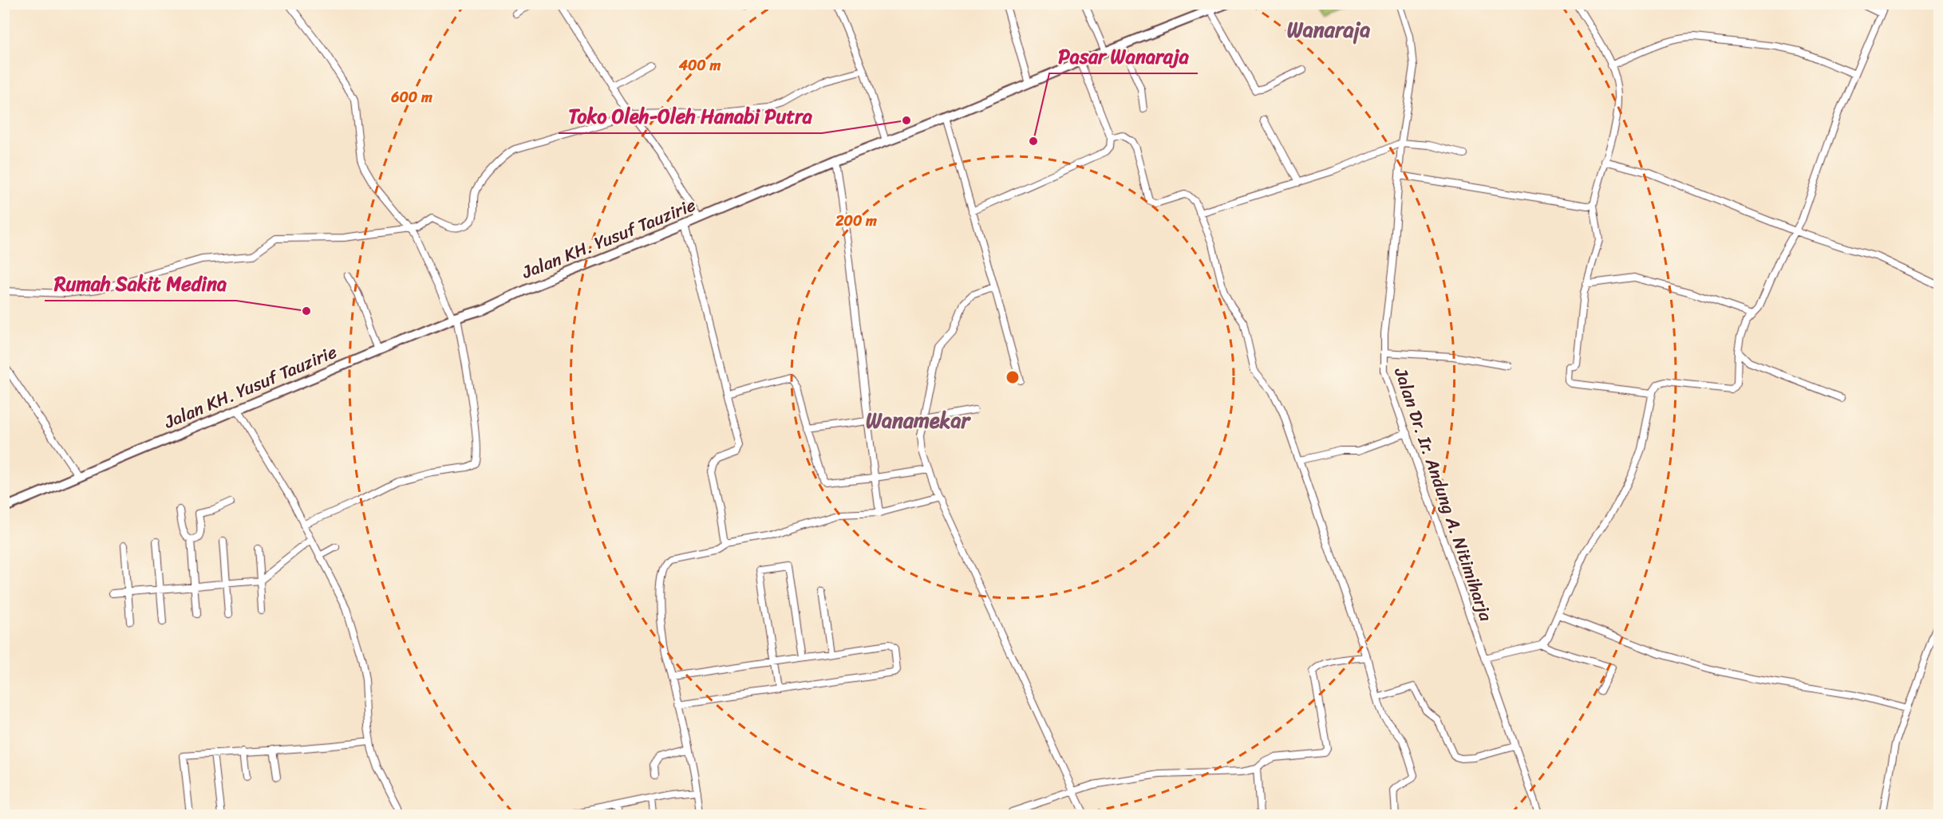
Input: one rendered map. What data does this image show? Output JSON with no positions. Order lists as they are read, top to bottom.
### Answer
{
  "streets": {
    "main road": ["Jalan KH. Yusuf Tauzirie"],
    "street": ["Jalan Dr. Ir. Andung A. Nitimiharja"]
  },
  "districts": ["Wanaraja", "Wanamekar"],
  "places": ["Toko Oleh-Oleh Hanabi Putra", "Pasar Wanaraja", "Rumah Sakit Medina"],
  "rings": ["400 m", "600 m", "200 m"]
}
